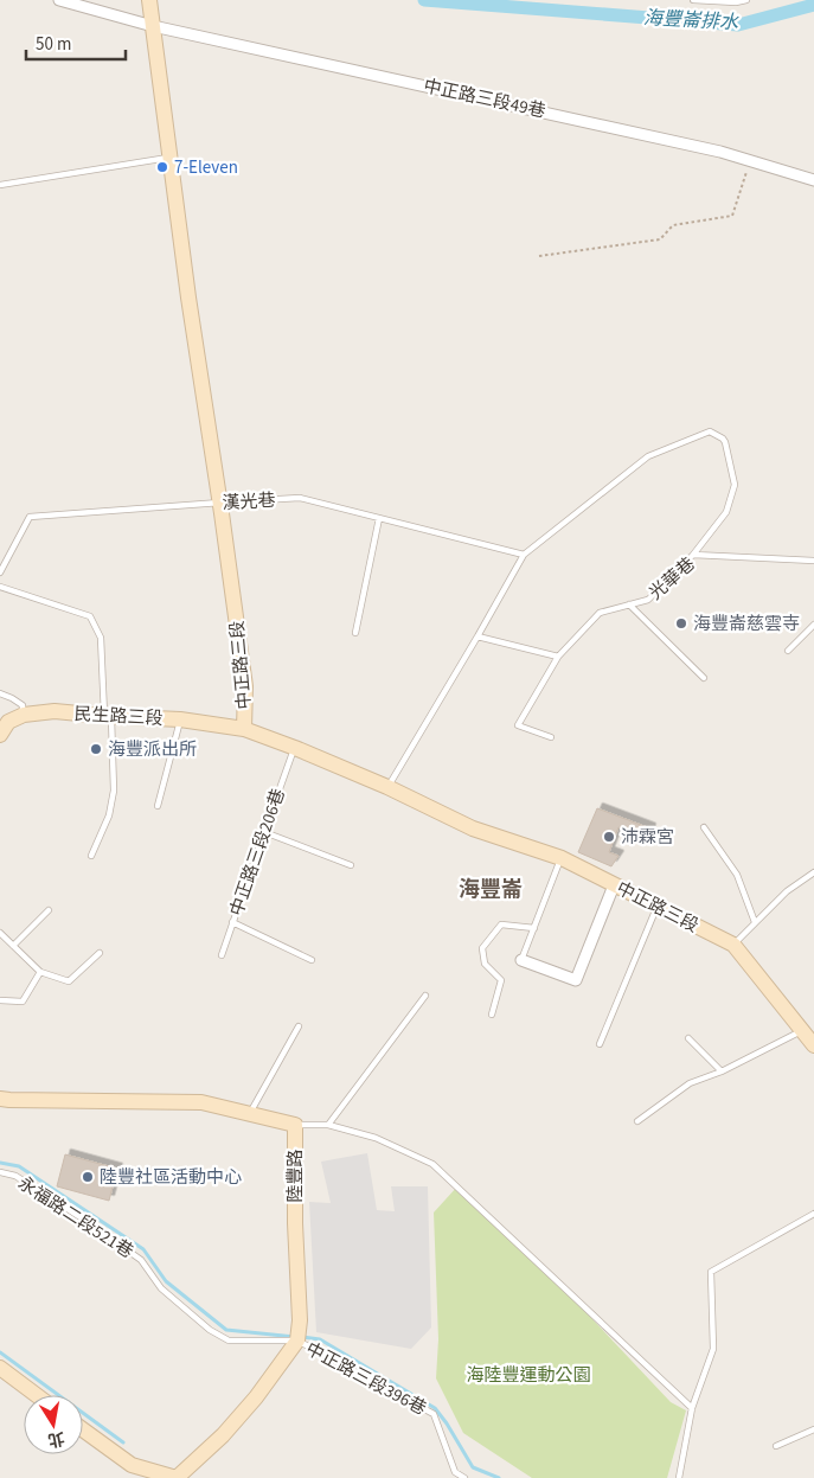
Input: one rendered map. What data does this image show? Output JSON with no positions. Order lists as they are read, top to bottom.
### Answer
{
  "streets": {
    "street": [
      "中正路三段49巷",
      "中正路三段",
      "民生路三段",
      "陸豐路"
    ],
    "lane": [
      "漢光巷",
      "光華巷",
      "中正路三段206巷",
      "永福路二段521巷",
      "中正路三段396巷"
    ]
  },
  "crossings": [
    ["中正路三段49巷", "中正路三段"],
    ["漢光巷", "中正路三段"],
    ["中正路三段", "民生路三段"],
    ["中正路三段", "中正路三段206巷"],
    ["陸豐路", "永福路二段521巷"],
    ["陸豐路", "中正路三段396巷"],
    ["永福路二段521巷", "中正路三段396巷"]
  ],
  "districts": ["海豐崙"],
  "water": ["海豐崙排水"],
  "parks": ["海陸豐運動公園"],
  "places": [
    "7-Eleven",
    "海豐崙慈雲寺",
    "海豐派出所",
    "沛霖宮",
    "陸豐社區活動中心"
  ],
  "scale_bar": "50 m",
  "north": "bottom"
}
